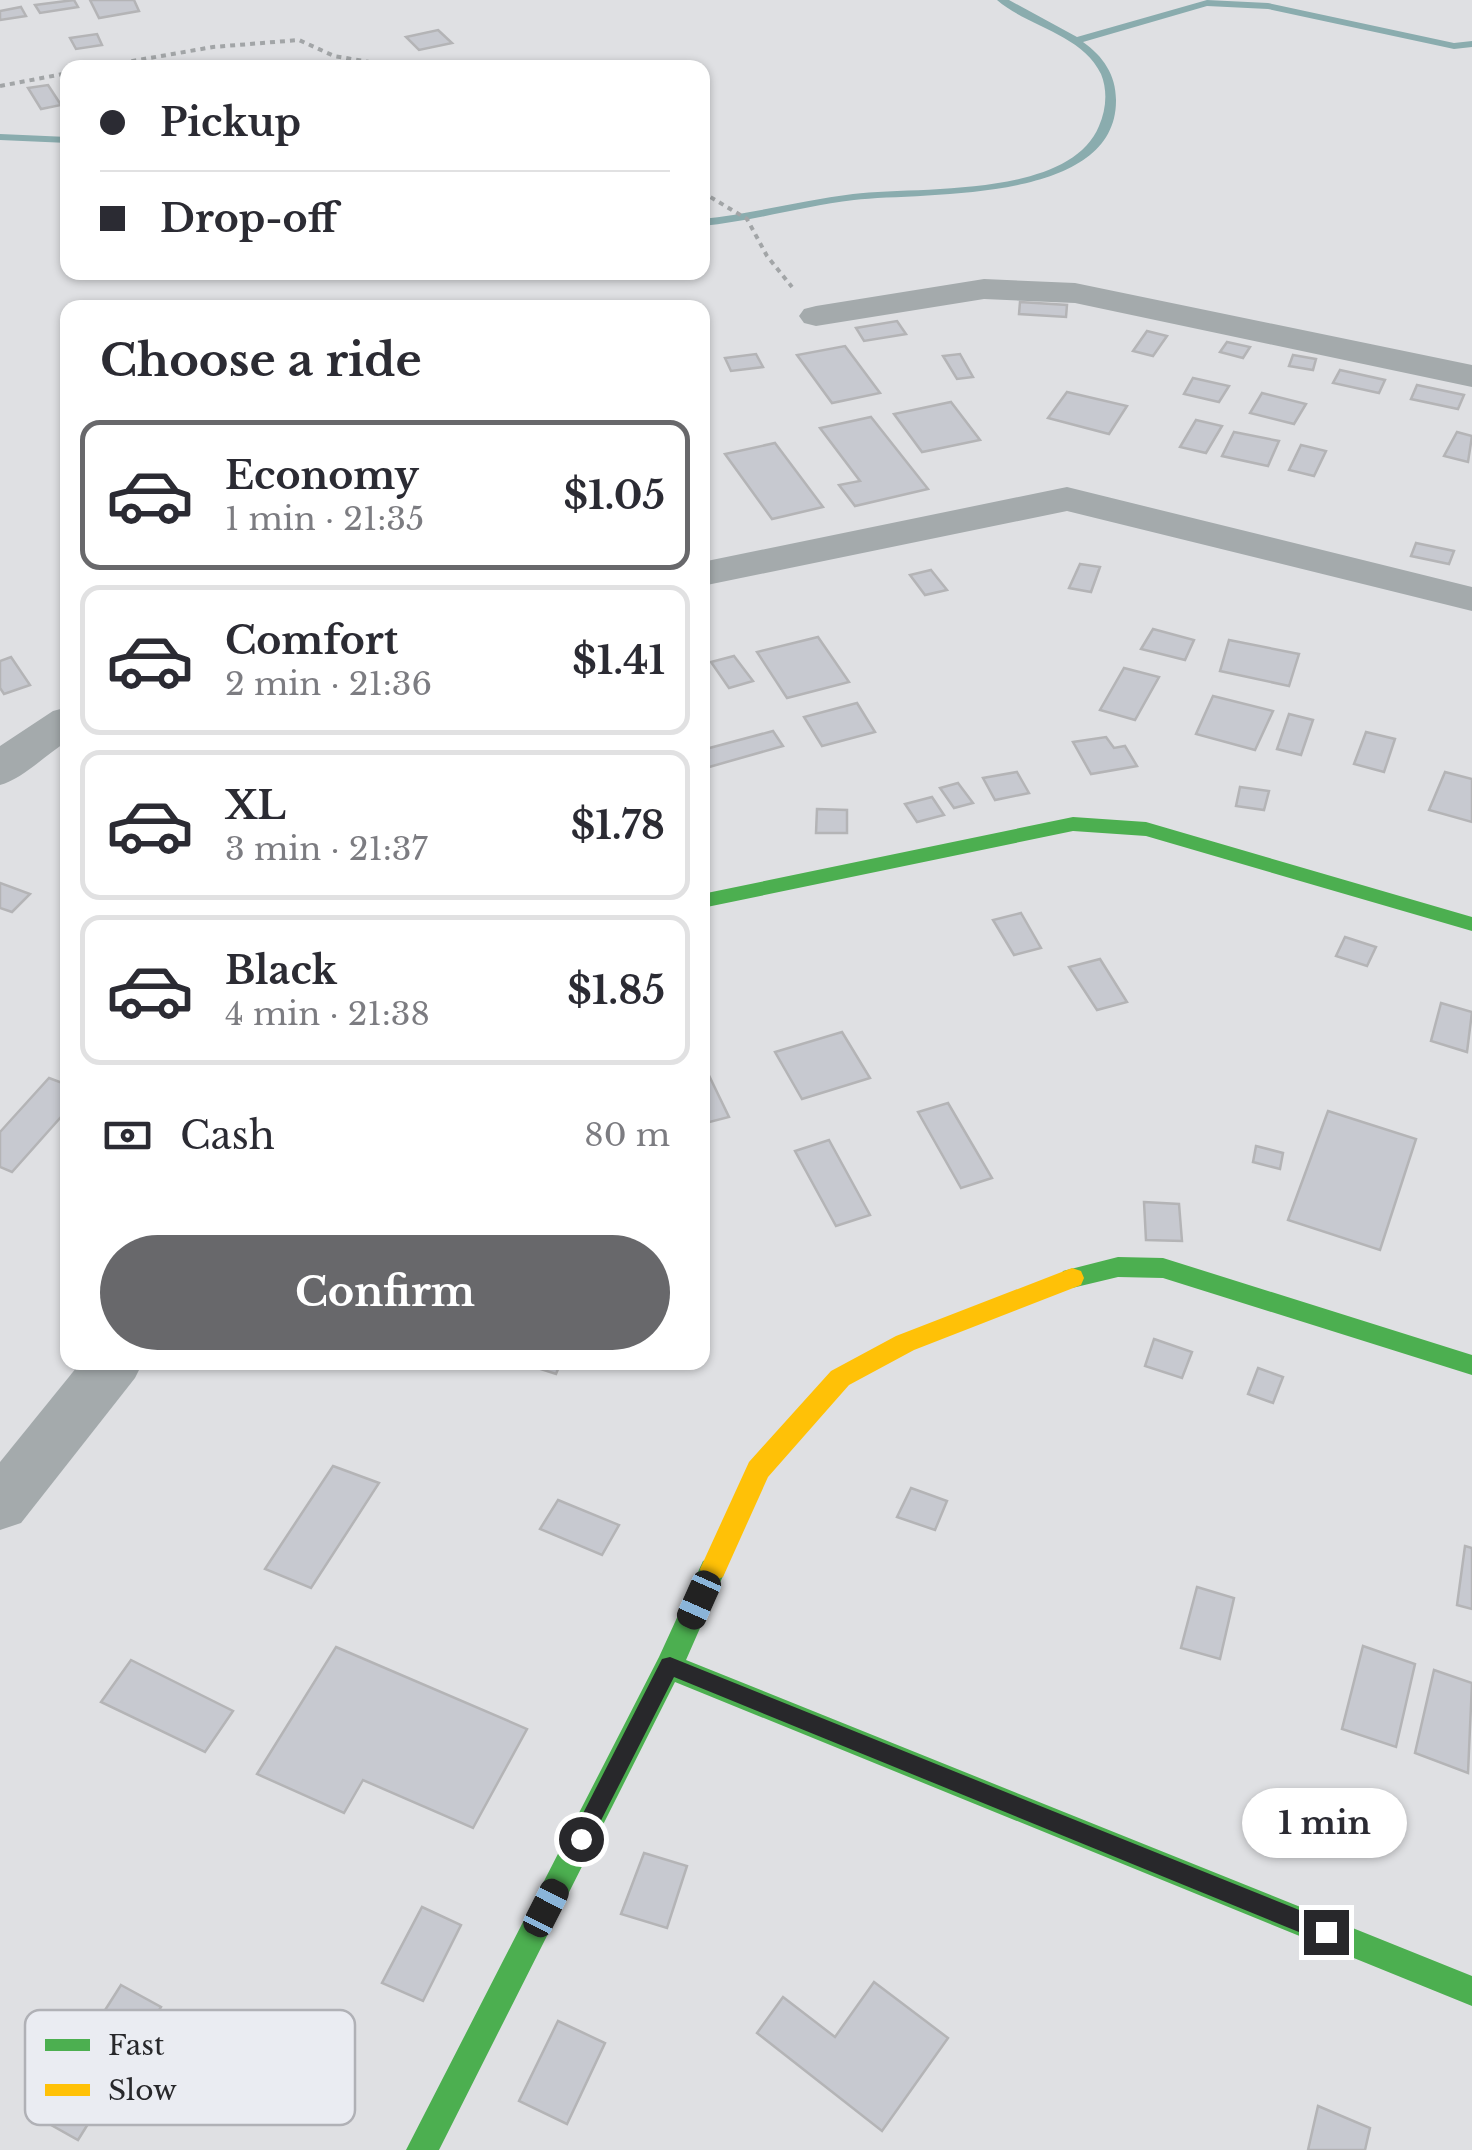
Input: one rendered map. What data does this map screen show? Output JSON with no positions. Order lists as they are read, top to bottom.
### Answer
{
  "legend": ["Fast", "Slow"],
  "page": {
    "banner": ["Pickup", "Drop-off"],
    "heading": "Choose a ride",
    "list": [
      {
        "name": "Economy",
        "note": "1 min · 21:35",
        "value": "$1.05"
      },
      {
        "name": "Comfort",
        "note": "2 min · 21:36",
        "value": "$1.41"
      },
      {
        "name": "XL",
        "note": "3 min · 21:37",
        "value": "$1.78"
      },
      {
        "name": "Black",
        "note": "4 min · 21:38",
        "value": "$1.85"
      }
    ],
    "pay": ["Cash", "80 m"],
    "buttons": "Confirm",
    "bubble": "1 min"
  }
}
